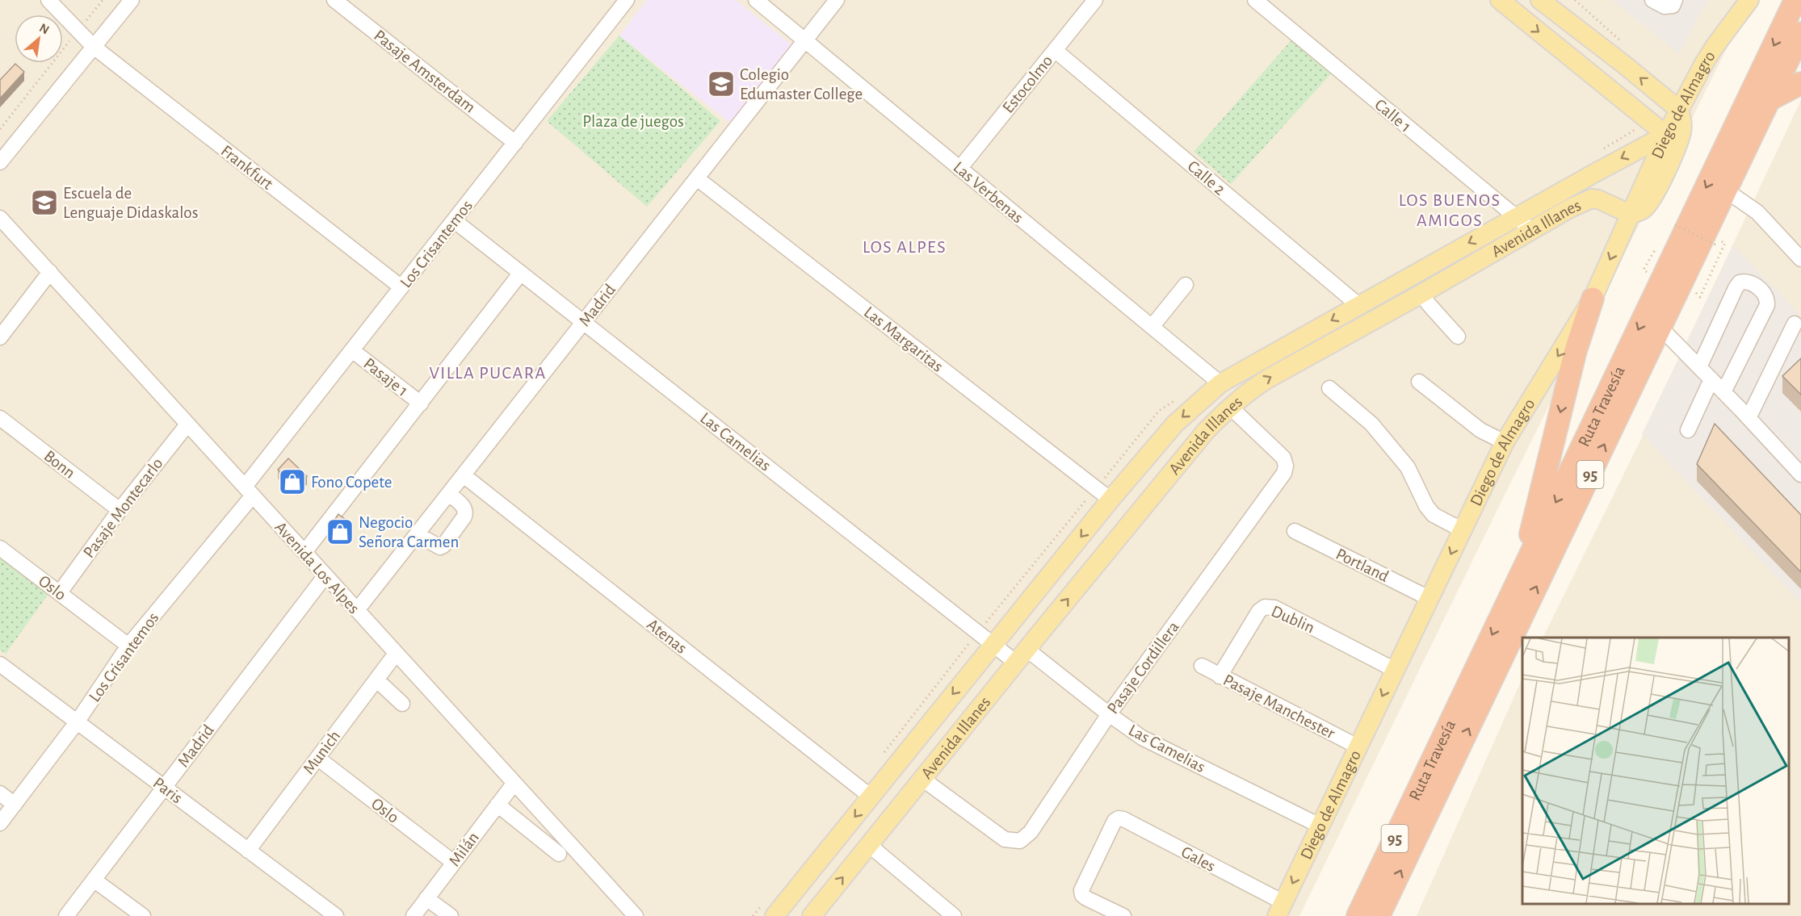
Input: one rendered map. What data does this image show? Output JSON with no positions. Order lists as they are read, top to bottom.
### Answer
{
  "streets": {
    "highway": ["Ruta Travesía", "95"],
    "main road": ["Diego de Almagro", "Avenida Illanes"],
    "street": [
      "Pasaje Amsterdam",
      "Estocolmo",
      "Calle 1",
      "Frankfurt",
      "Calle 2",
      "Las Verbenas",
      "Los Crisantemos",
      "Madrid",
      "Las Margaritas",
      "Pasaje 1",
      "Las Camelias",
      "Bonn",
      "Pasaje Montecarlo",
      "Portland",
      "Avenida Los Alpes",
      "Oslo",
      "Dublin",
      "Atenas",
      "Pasaje Cordillera",
      "Pasaje Manchester",
      "Munich",
      "Paris",
      "Milán",
      "Gales"
    ]
  },
  "crossings": [
    ["Pasaje Amsterdam", "Los Crisantemos"],
    ["Estocolmo", "Calle 2"],
    ["Estocolmo", "Las Verbenas"],
    ["Diego de Almagro", "Avenida Illanes"],
    ["Diego de Almagro", "Las Camelias"],
    ["Diego de Almagro", "Portland"],
    ["Diego de Almagro", "Dublin"],
    ["Diego de Almagro", "Pasaje Manchester"],
    ["Diego de Almagro", "Gales"],
    ["Calle 1", "Avenida Illanes"],
    ["Frankfurt", "Los Crisantemos"],
    ["Calle 2", "Avenida Illanes"],
    ["Las Verbenas", "Avenida Illanes"],
    ["Las Verbenas", "Madrid"],
    ["Avenida Illanes", "Las Margaritas"],
    ["Avenida Illanes", "Las Camelias"],
    ["Avenida Illanes", "Atenas"],
    ["Avenida Illanes", "Pasaje Cordillera"],
    ["Los Crisantemos", "Pasaje 1"],
    ["Los Crisantemos", "Las Camelias"],
    ["Los Crisantemos", "Avenida Los Alpes"],
    ["Los Crisantemos", "Oslo"],
    ["Los Crisantemos", "Paris"],
    ["Madrid", "Las Margaritas"],
    ["Madrid", "Las Camelias"],
    ["Madrid", "Avenida Los Alpes"],
    ["Madrid", "Atenas"],
    ["Madrid", "Paris"],
    ["Las Camelias", "Pasaje Cordillera"],
    ["Bonn", "Pasaje Montecarlo"],
    ["Pasaje Montecarlo", "Avenida Los Alpes"],
    ["Pasaje Montecarlo", "Oslo"],
    ["Avenida Los Alpes", "Munich"],
    ["Avenida Los Alpes", "Milán"],
    ["Oslo", "Munich"],
    ["Oslo", "Milán"],
    ["Dublin", "Pasaje Manchester"],
    ["Munich", "Paris"]
  ],
  "one_way": ["Diego de Almagro"],
  "districts": ["LOS BUENOS AMIGOS", "LOS ALPES", "VILLA PUCARA"],
  "parks": ["Plaza de juegos"],
  "places": {
    "school or university": ["Colegio Edumaster College", "Escuela de Lenguaje Didaskalos"],
    "shop": ["Fono Copete", "Negocio Señora Carmen"]
  },
  "north": "top right"
}
